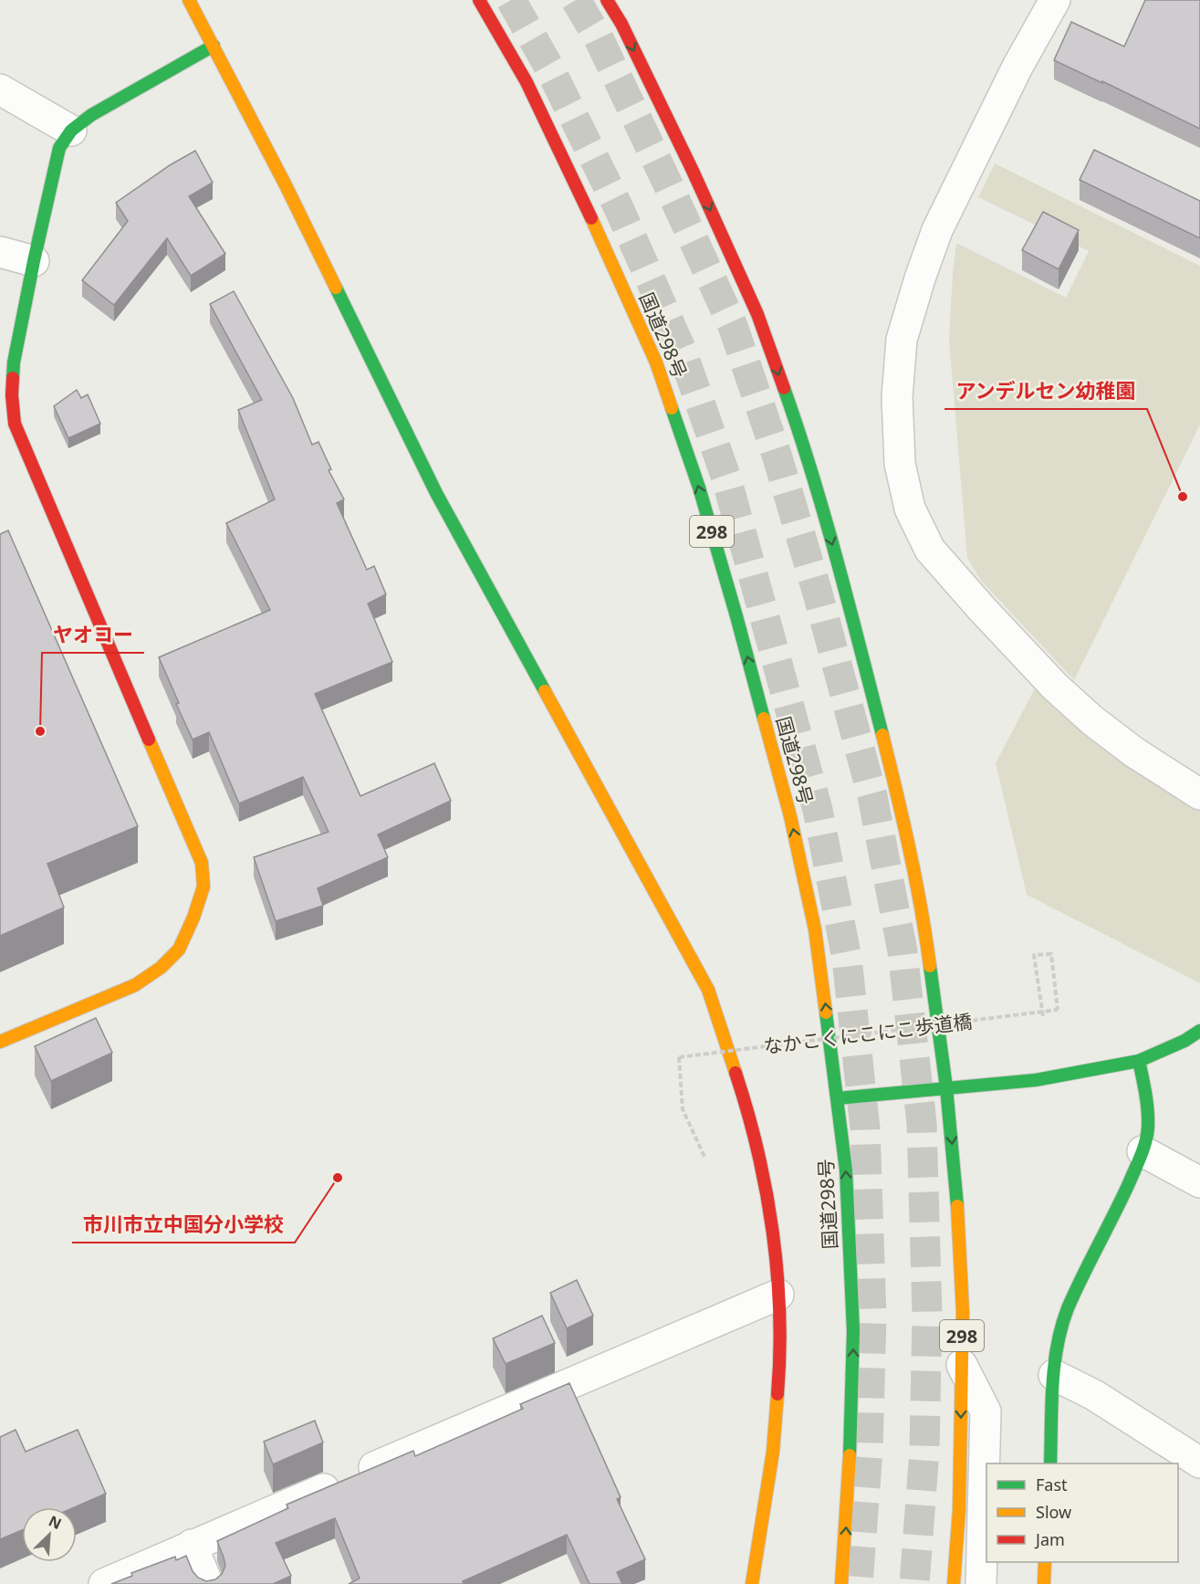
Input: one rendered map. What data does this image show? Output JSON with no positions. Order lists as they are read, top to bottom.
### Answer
{
  "streets": {
    "main road": ["国道298号", "298"],
    "path": ["なかこくにこにこ歩道橋"]
  },
  "places": ["アンデルセン幼稚園", "ヤオコー", "市川市立中国分小学校"],
  "legend": ["Fast", "Slow", "Jam"],
  "north": "top right"
}
